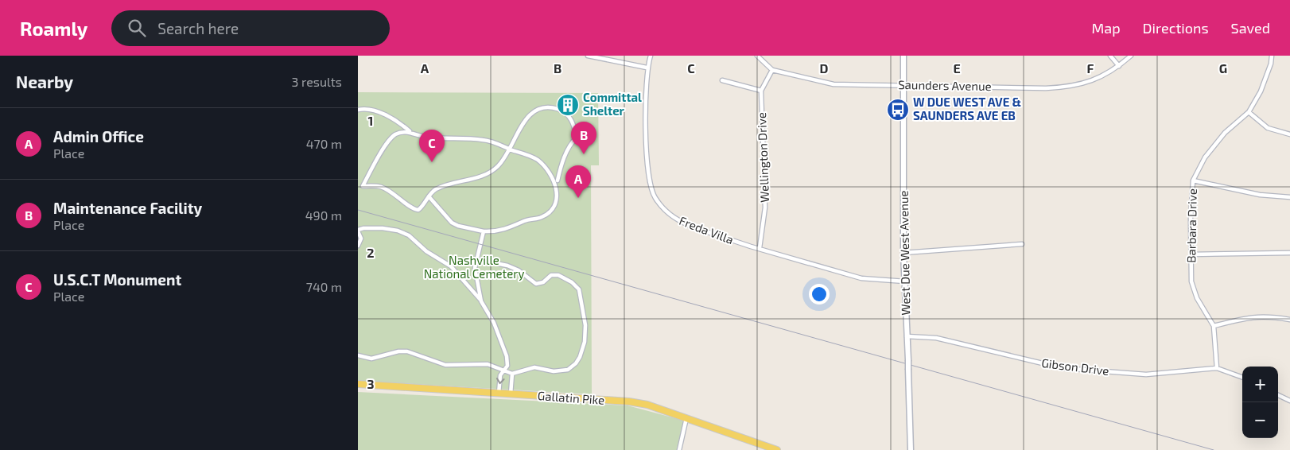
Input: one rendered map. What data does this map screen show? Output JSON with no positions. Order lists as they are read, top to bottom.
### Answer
{
  "streets": {
    "main road": ["West Due West Avenue", "Gallatin Pike"],
    "street": [
      "Saunders Avenue",
      "Wellington Drive",
      "Barbara Drive",
      "Freda Villa",
      "Gibson Drive"
    ]
  },
  "crossings": [
    ["Saunders Avenue", "West Due West Avenue"],
    ["Wellington Drive", "Freda Villa"],
    ["Barbara Drive", "Gibson Drive"],
    ["Freda Villa", "West Due West Avenue"],
    ["West Due West Avenue", "Gibson Drive"]
  ],
  "parks": ["Nashville National Cemetery"],
  "places": {
    "building": ["Committal Shelter"],
    "bus stop": ["W DUE WEST AVE & SAUNDERS AVE EB"]
  },
  "page": {
    "header": "Roamly",
    "search": "Search here",
    "nav": ["Map", "Directions", "Saved"],
    "heading": ["Nearby", "3 results"],
    "list": [
      {
        "mark": "A",
        "name": "Admin Office",
        "note": "Place",
        "value": "470 m"
      },
      {
        "mark": "B",
        "name": "Maintenance Facility",
        "note": "Place",
        "value": "490 m"
      },
      {
        "mark": "C",
        "name": "U.S.C.T Monument",
        "note": "Place",
        "value": "740 m"
      }
    ],
    "pins": ["B", "C", "A"],
    "map_buttons": ["+", "−"]
  },
  "grid": {
    "columns": [
      "A",
      "B",
      "C",
      "D",
      "E",
      "F",
      "G"
    ],
    "rows": ["1", "2", "3"]
  }
}
